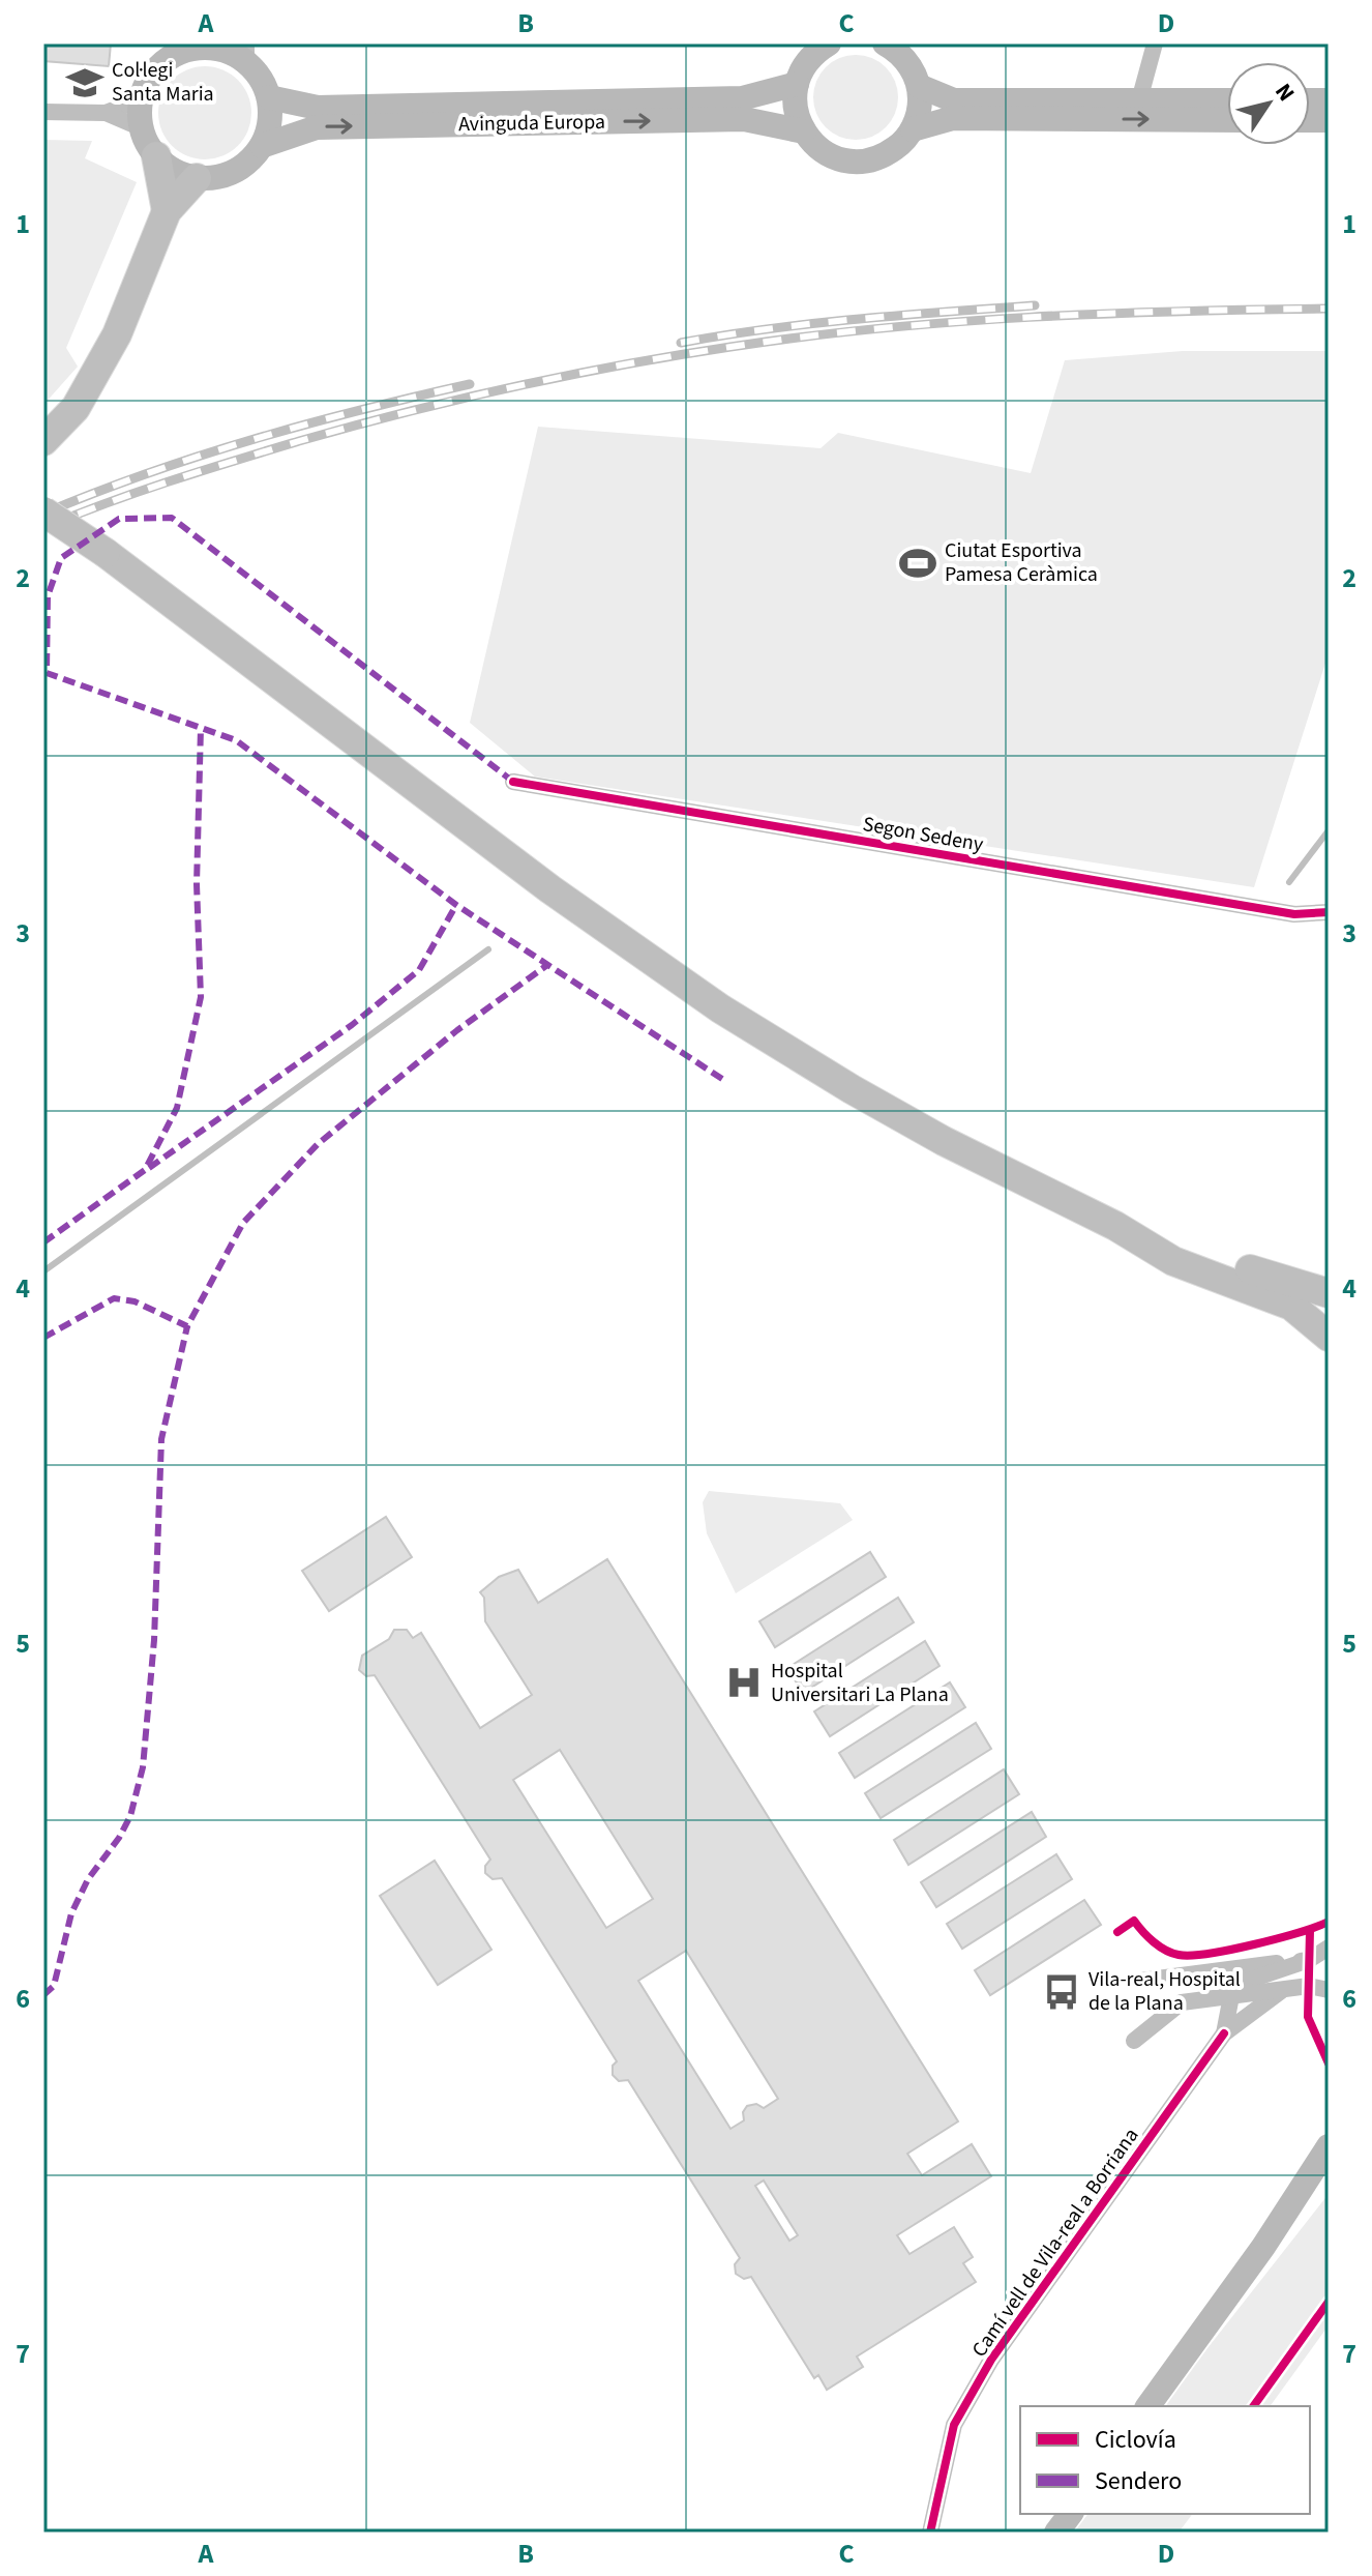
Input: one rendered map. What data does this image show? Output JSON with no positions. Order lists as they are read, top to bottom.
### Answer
{
  "streets": {
    "main road": ["Avinguda Europa"],
    "street": ["Segon Sedeny", "Camí vell de Vila-real a Borriana"]
  },
  "places": {
    "school or university": ["Col·legi Santa Maria"],
    "sports": ["Ciutat Esportiva Pamesa Ceràmica"],
    "hospital": ["Hospital Universitari La Plana"],
    "bus stop": ["Vila-real, Hospital de la Plana"]
  },
  "legend": ["Ciclovía", "Sendero"],
  "north": "top right",
  "grid": {
    "columns": [
      "A",
      "B",
      "C",
      "D"
    ],
    "rows": [
      "1",
      "2",
      "3",
      "4",
      "5",
      "6",
      "7"
    ]
  }
}
